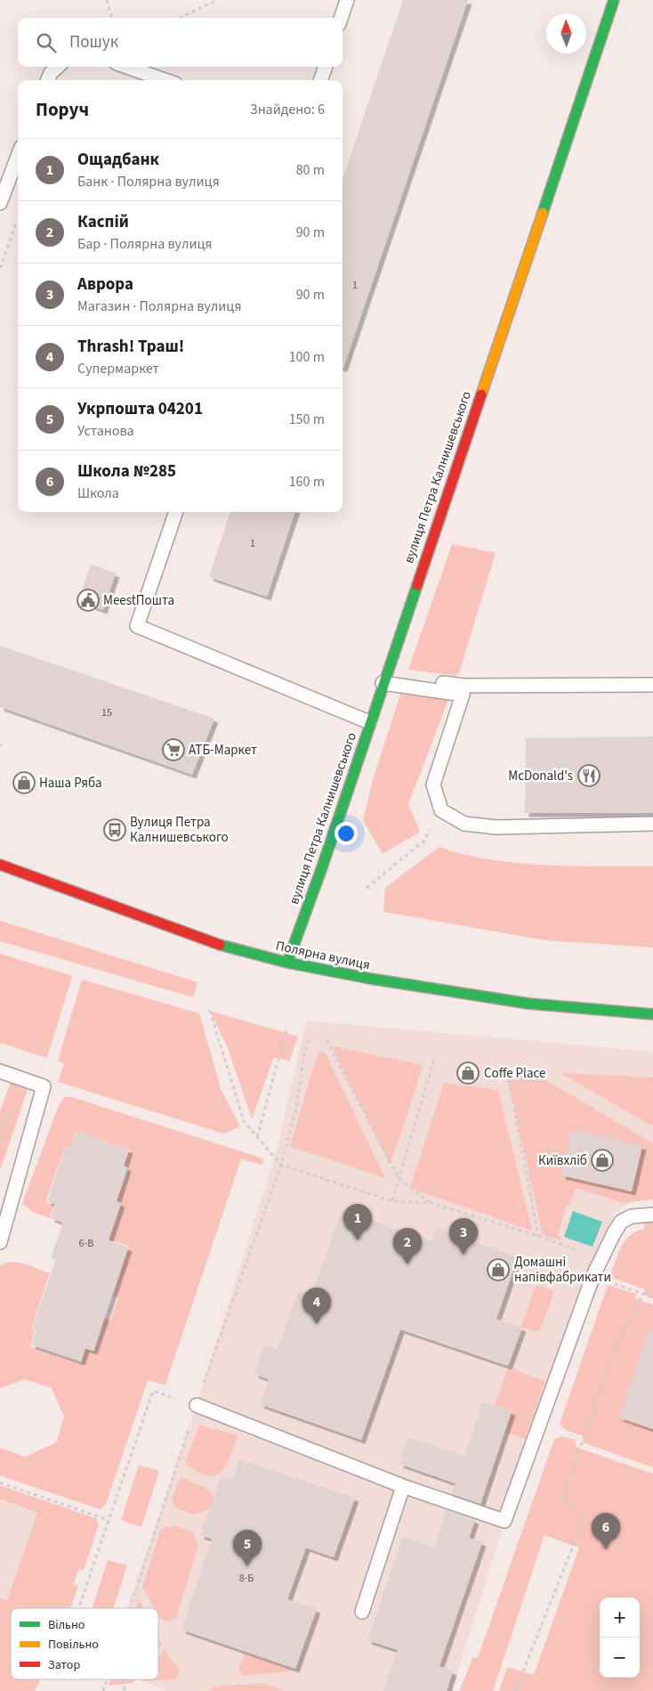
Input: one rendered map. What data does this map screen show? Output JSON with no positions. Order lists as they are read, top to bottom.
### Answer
{
  "streets": {
    "street": ["вулиця Петра Калнишевського", "Полярна вулиця"]
  },
  "crossings": [
    ["вулиця Петра Калнишевського", "Полярна вулиця"]
  ],
  "places": {
    "public building": ["MeestПошта"],
    "supermarket": ["АТБ-Маркет"],
    "restaurant": ["McDonald's"],
    "shop": [
      "Наша Ряба",
      "Coffe Place",
      "Київхліб",
      "Домашні напівфабрикати"
    ],
    "bus stop": ["Вулиця Петра Калнишевського"]
  },
  "house_numbers": [
    "1",
    "1",
    "15",
    "6-В",
    "8-Б"
  ],
  "legend": ["Вільно", "Повільно", "Затор"],
  "north": "top",
  "page": {
    "search": "Пошук",
    "heading": ["Поруч", "Знайдено: 6"],
    "list": [
      {
        "mark": "1",
        "name": "Ощадбанк",
        "note": "Банк · Полярна вулиця",
        "value": "80 m"
      },
      {
        "mark": "2",
        "name": "Каспій",
        "note": "Бар · Полярна вулиця",
        "value": "90 m"
      },
      {
        "mark": "3",
        "name": "Аврора",
        "note": "Магазин · Полярна вулиця",
        "value": "90 m"
      },
      {
        "mark": "4",
        "name": "Thrash! Траш!",
        "note": "Супермаркет",
        "value": "100 m"
      },
      {
        "mark": "5",
        "name": "Укрпошта 04201",
        "note": "Установа",
        "value": "150 m"
      },
      {
        "mark": "6",
        "name": "Школа №285",
        "note": "Школа",
        "value": "160 m"
      }
    ],
    "pins": [
      "1",
      "3",
      "2",
      "4",
      "6",
      "5"
    ],
    "map_buttons": ["+", "−"]
  }
}
